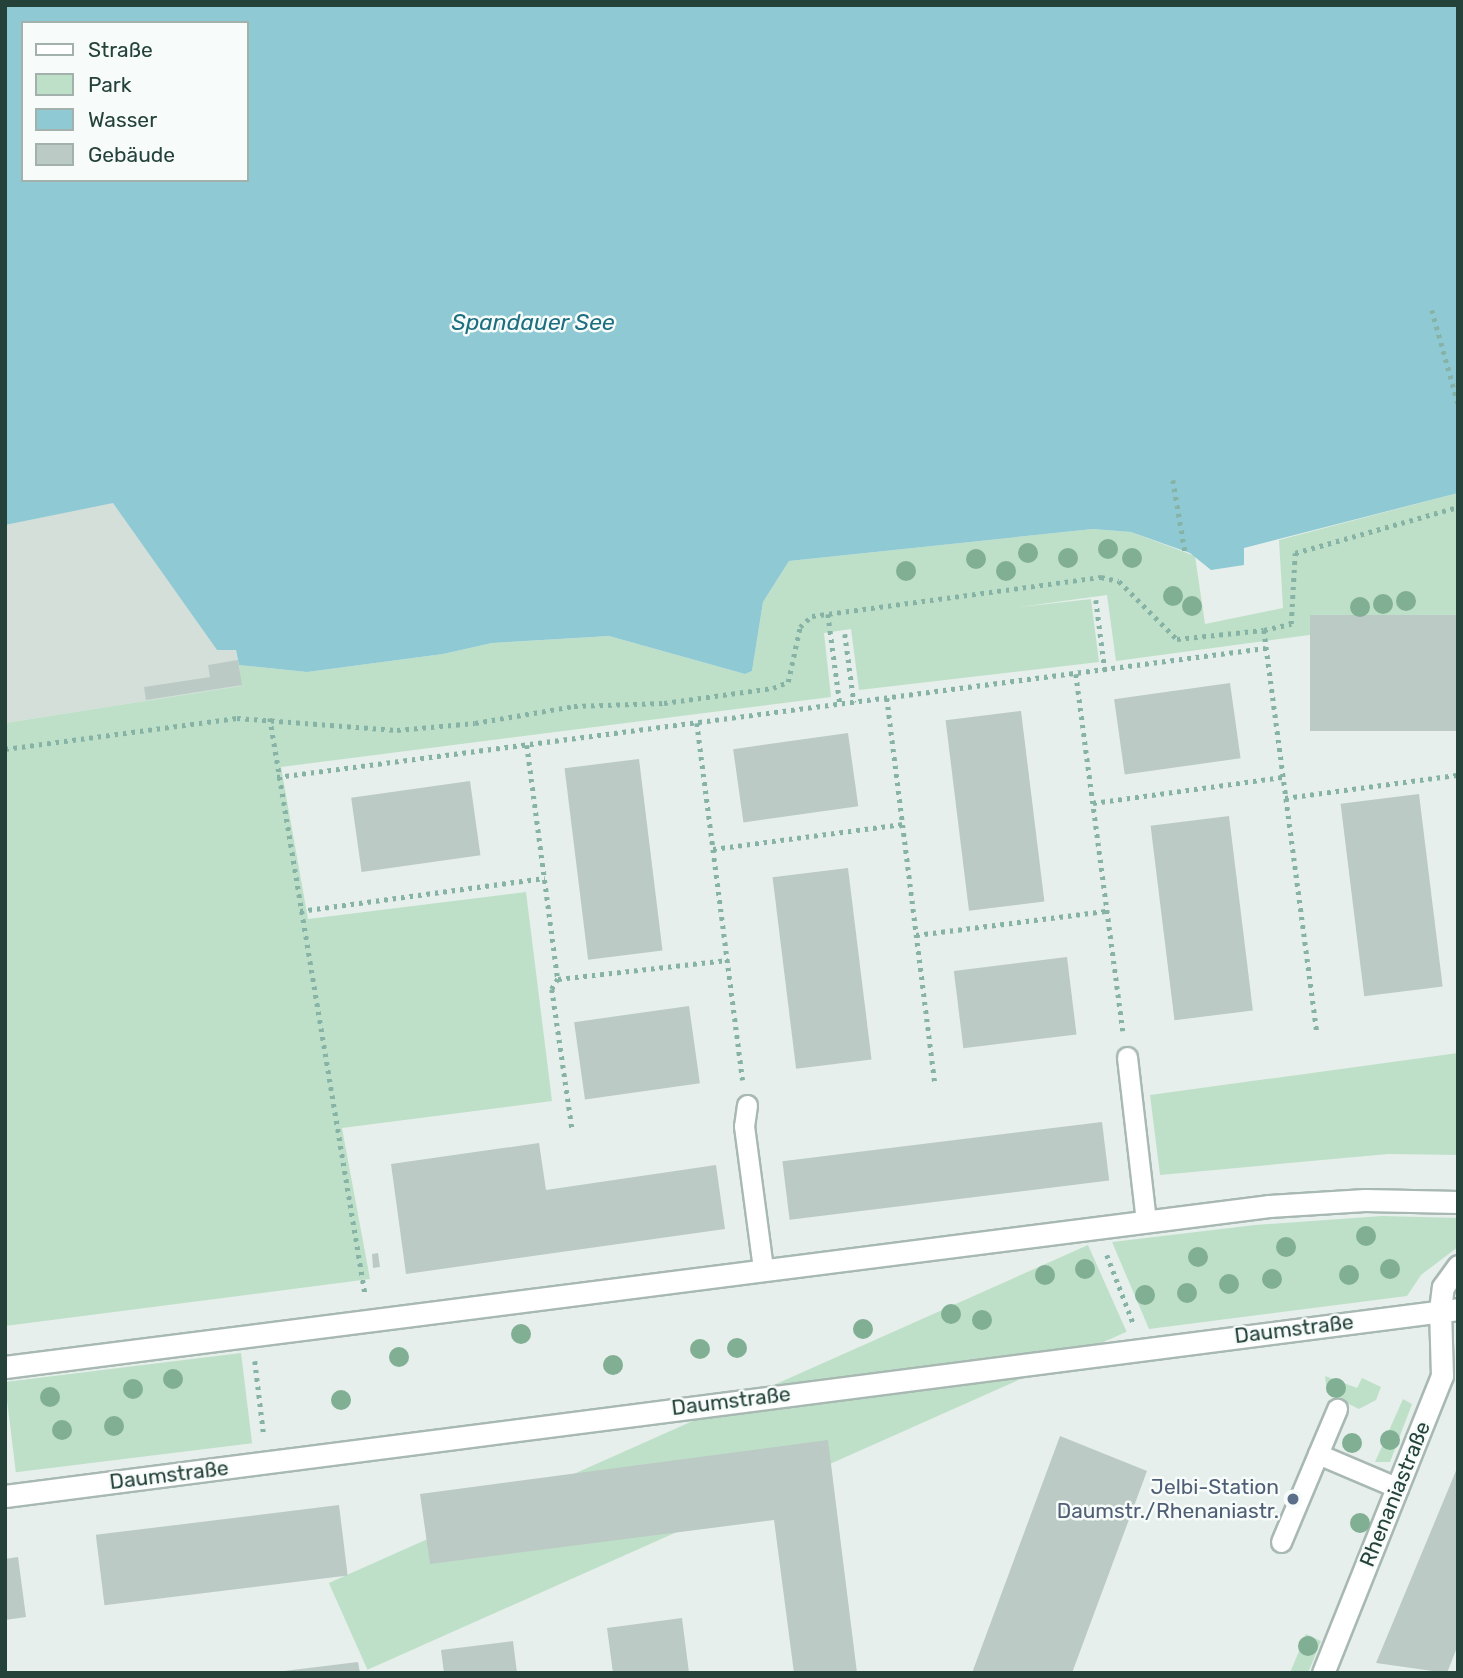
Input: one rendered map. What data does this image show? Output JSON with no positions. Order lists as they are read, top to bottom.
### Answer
{
  "streets": {
    "main road": ["Daumstraße", "Rhenaniastraße"]
  },
  "crossings": [
    ["Daumstraße", "Rhenaniastraße"]
  ],
  "water": ["Spandauer See"],
  "places": ["Jelbi-Station Daumstr./Rhenaniastr."],
  "legend": [
    "Straße",
    "Park",
    "Wasser",
    "Gebäude"
  ]
}
